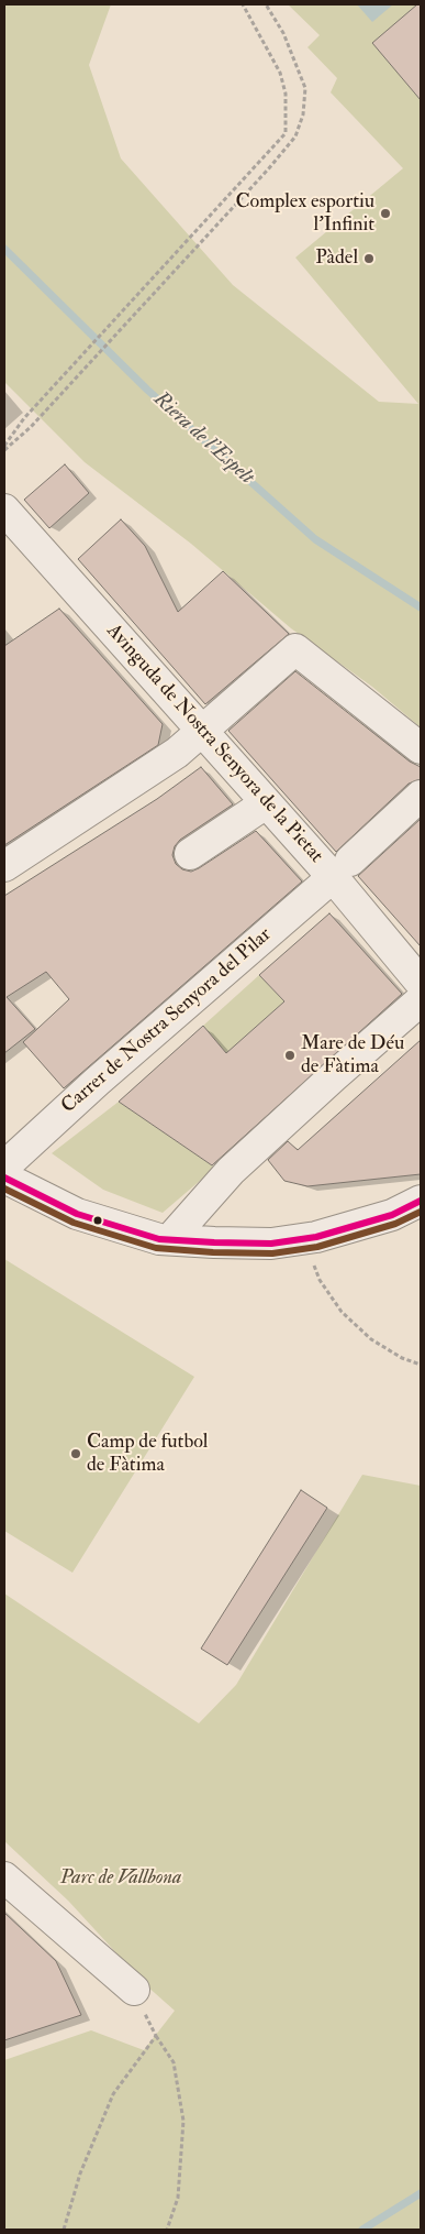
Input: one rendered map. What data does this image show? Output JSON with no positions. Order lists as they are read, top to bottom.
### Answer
{
  "streets": {
    "street": ["Avinguda de Nostra Senyora de la Pietat", "Carrer de Nostra Senyora del Pilar"]
  },
  "crossings": [
    ["Avinguda de Nostra Senyora de la Pietat", "Carrer de Nostra Senyora del Pilar"]
  ],
  "water": ["Riera de l'Espelt"],
  "parks": ["Parc de Vallbona"],
  "places": [
    "Complex esportiu l'Infinit",
    "Pàdel",
    "Mare de Déu de Fàtima",
    "Camp de futbol de Fàtima"
  ]
}
